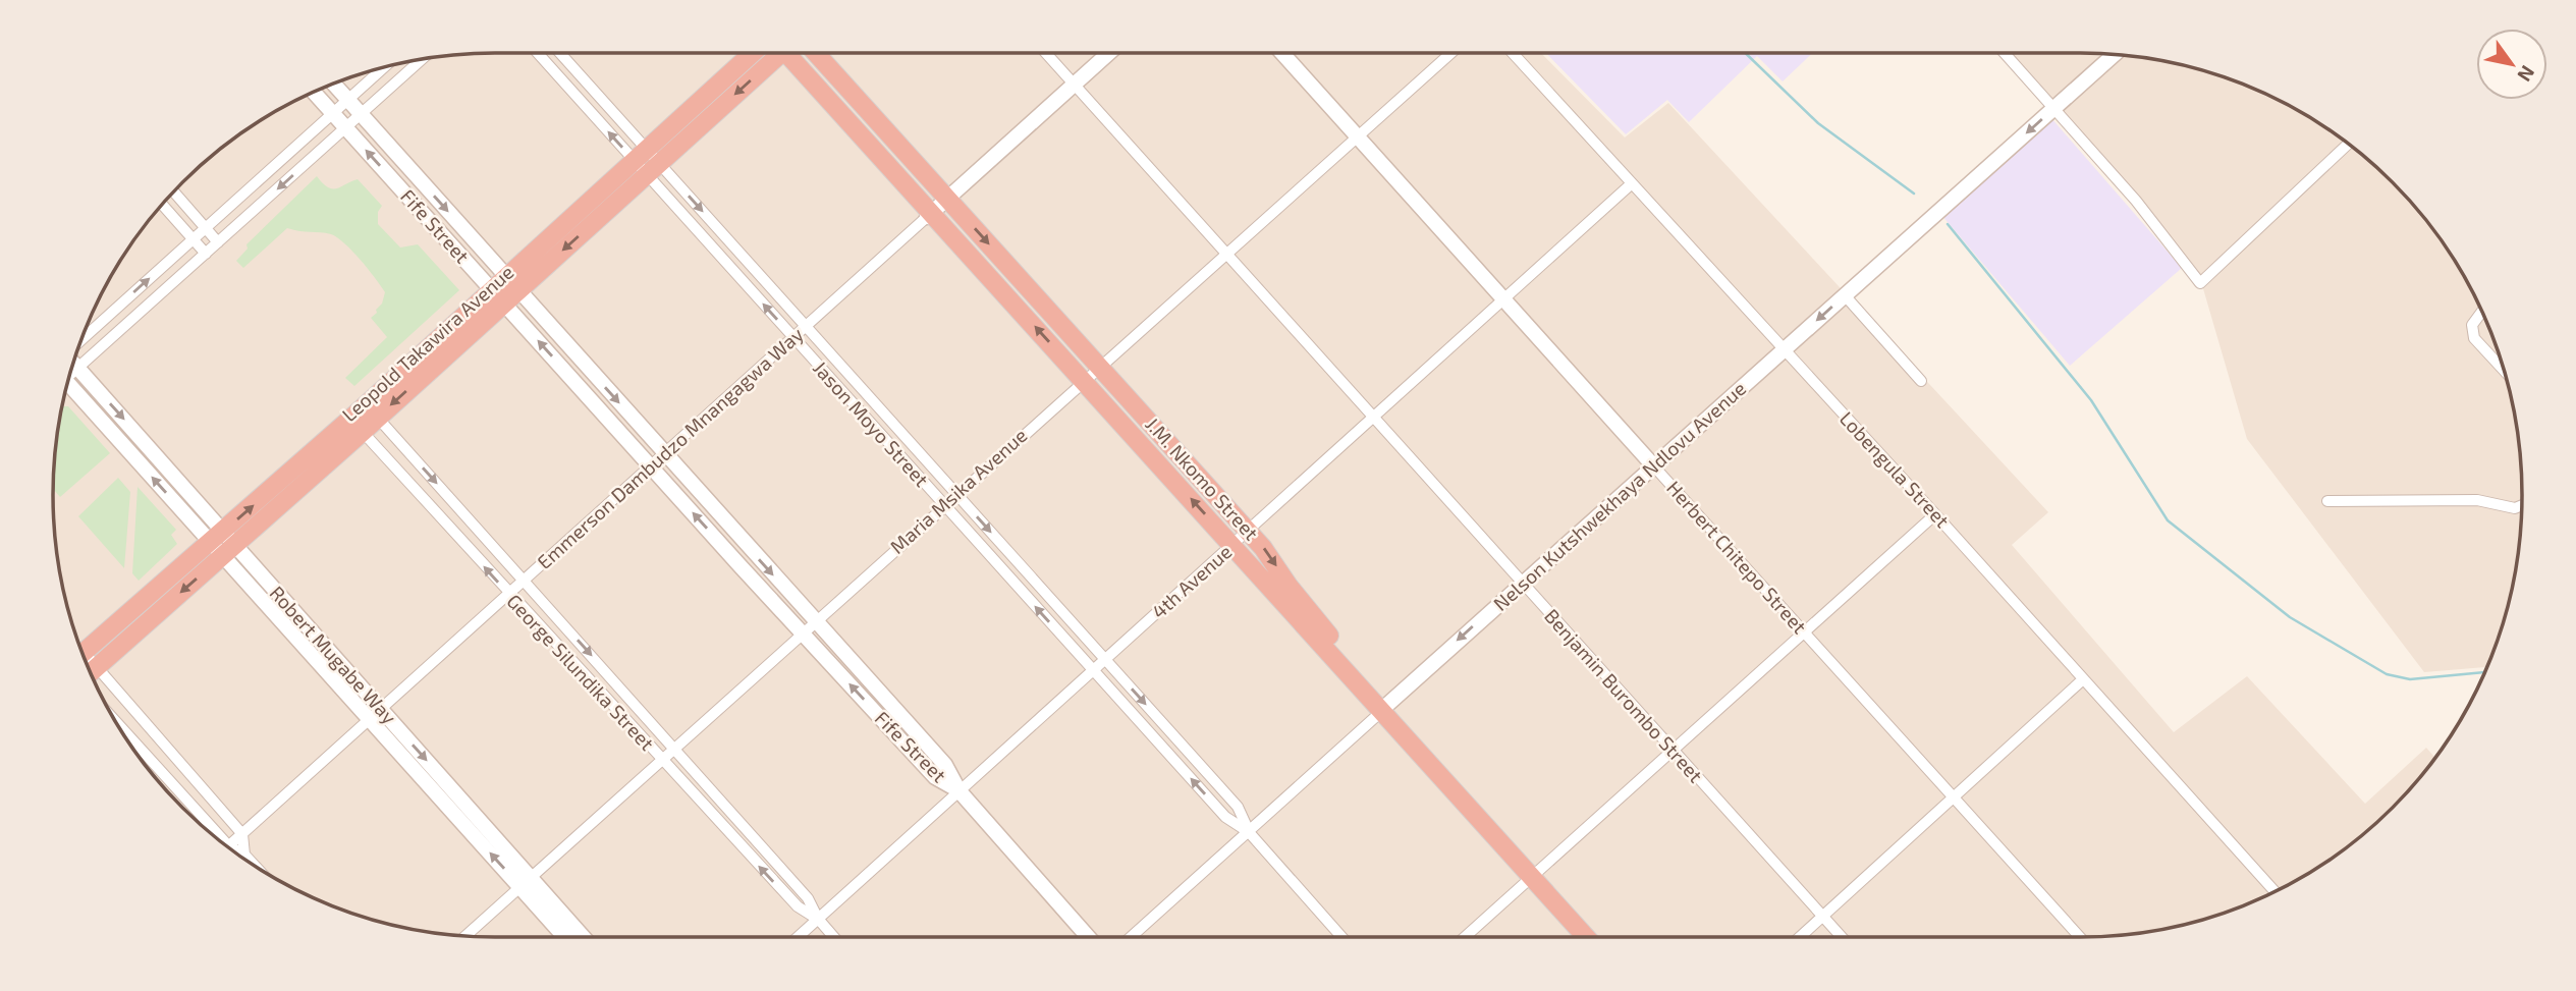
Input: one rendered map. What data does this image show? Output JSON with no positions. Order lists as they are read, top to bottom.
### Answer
{
  "streets": {
    "highway": ["Leopold Takawira Avenue", "J.M. Nkomo Street"],
    "street": [
      "Fife Street",
      "Jason Moyo Street",
      "Emmerson Dambudzo Mnangagwa Way",
      "Lobengula Street",
      "Maria Msika Avenue",
      "Nelson Kutshwekhaya Ndlovu Avenue",
      "Herbert Chitepo Street",
      "4th Avenue",
      "Robert Mugabe Way",
      "George Silundika Street",
      "Benjamin Burombo Street"
    ]
  },
  "crossings": [
    ["Fife Street", "Leopold Takawira Avenue"],
    ["Fife Street", "Emmerson Dambudzo Mnangagwa Way"],
    ["Fife Street", "Maria Msika Avenue"],
    ["Fife Street", "4th Avenue"],
    ["Leopold Takawira Avenue", "Jason Moyo Street"],
    ["Leopold Takawira Avenue", "Robert Mugabe Way"],
    ["Leopold Takawira Avenue", "George Silundika Street"],
    ["Jason Moyo Street", "Emmerson Dambudzo Mnangagwa Way"],
    ["Jason Moyo Street", "Maria Msika Avenue"],
    ["Jason Moyo Street", "Nelson Kutshwekhaya Ndlovu Avenue"],
    ["Jason Moyo Street", "4th Avenue"],
    ["Emmerson Dambudzo Mnangagwa Way", "J.M. Nkomo Street"],
    ["Emmerson Dambudzo Mnangagwa Way", "Robert Mugabe Way"],
    ["Emmerson Dambudzo Mnangagwa Way", "George Silundika Street"],
    ["Emmerson Dambudzo Mnangagwa Way", "Benjamin Burombo Street"],
    ["Lobengula Street", "Nelson Kutshwekhaya Ndlovu Avenue"],
    ["Lobengula Street", "4th Avenue"],
    ["J.M. Nkomo Street", "Maria Msika Avenue"],
    ["J.M. Nkomo Street", "Nelson Kutshwekhaya Ndlovu Avenue"],
    ["J.M. Nkomo Street", "4th Avenue"],
    ["Maria Msika Avenue", "Herbert Chitepo Street"],
    ["Maria Msika Avenue", "Robert Mugabe Way"],
    ["Maria Msika Avenue", "George Silundika Street"],
    ["Maria Msika Avenue", "Benjamin Burombo Street"],
    ["Nelson Kutshwekhaya Ndlovu Avenue", "Herbert Chitepo Street"],
    ["Nelson Kutshwekhaya Ndlovu Avenue", "Benjamin Burombo Street"],
    ["Herbert Chitepo Street", "4th Avenue"],
    ["4th Avenue", "George Silundika Street"],
    ["4th Avenue", "Benjamin Burombo Street"]
  ],
  "one_way": ["Nelson Kutshwekhaya Ndlovu Avenue"],
  "north": "bottom right"
}
